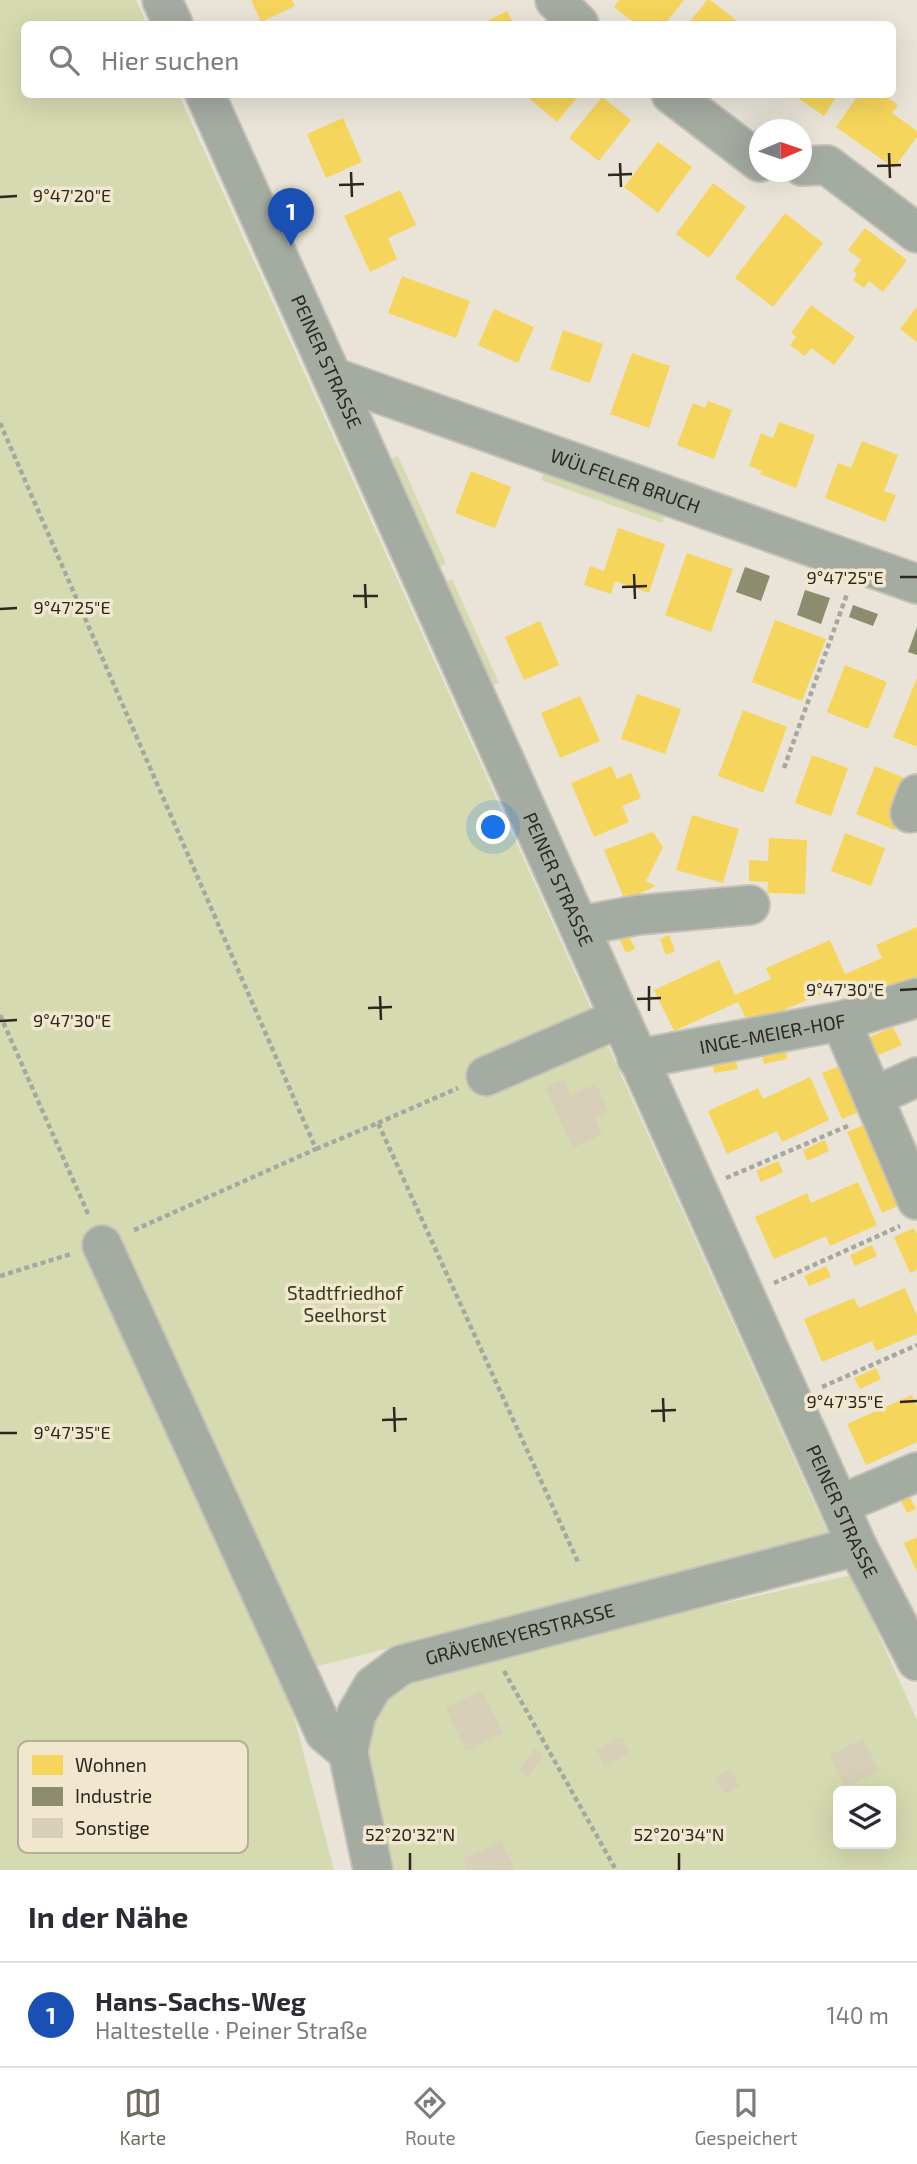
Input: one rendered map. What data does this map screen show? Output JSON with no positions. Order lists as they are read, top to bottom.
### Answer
{
  "streets": {
    "street": [
      "PEINER STRASSE",
      "WÜLFELER BRUCH",
      "INGE-MEIER-HOF",
      "GRÄVEMEYERSTRASSE"
    ]
  },
  "crossings": [
    ["PEINER STRASSE", "WÜLFELER BRUCH"],
    ["PEINER STRASSE", "INGE-MEIER-HOF"],
    ["PEINER STRASSE", "GRÄVEMEYERSTRASSE"]
  ],
  "parks": ["Stadtfriedhof Seelhorst"],
  "legend": ["Wohnen", "Industrie", "Sonstige"],
  "north": "right",
  "page": {
    "search": "Hier suchen",
    "pins": "1",
    "heading": "In der Nähe",
    "list": [
      {
        "mark": "1",
        "name": "Hans-Sachs-Weg",
        "note": "Haltestelle · Peiner Straße",
        "value": "140 m"
      }
    ],
    "nav": ["Karte", "Route", "Gespeichert"]
  },
  "coordinates": [
    "9°47'20\"E",
    "9°47'25\"E",
    "9°47'30\"E",
    "9°47'35\"E",
    "52°20'32\"N",
    "52°20'34\"N"
  ]
}
